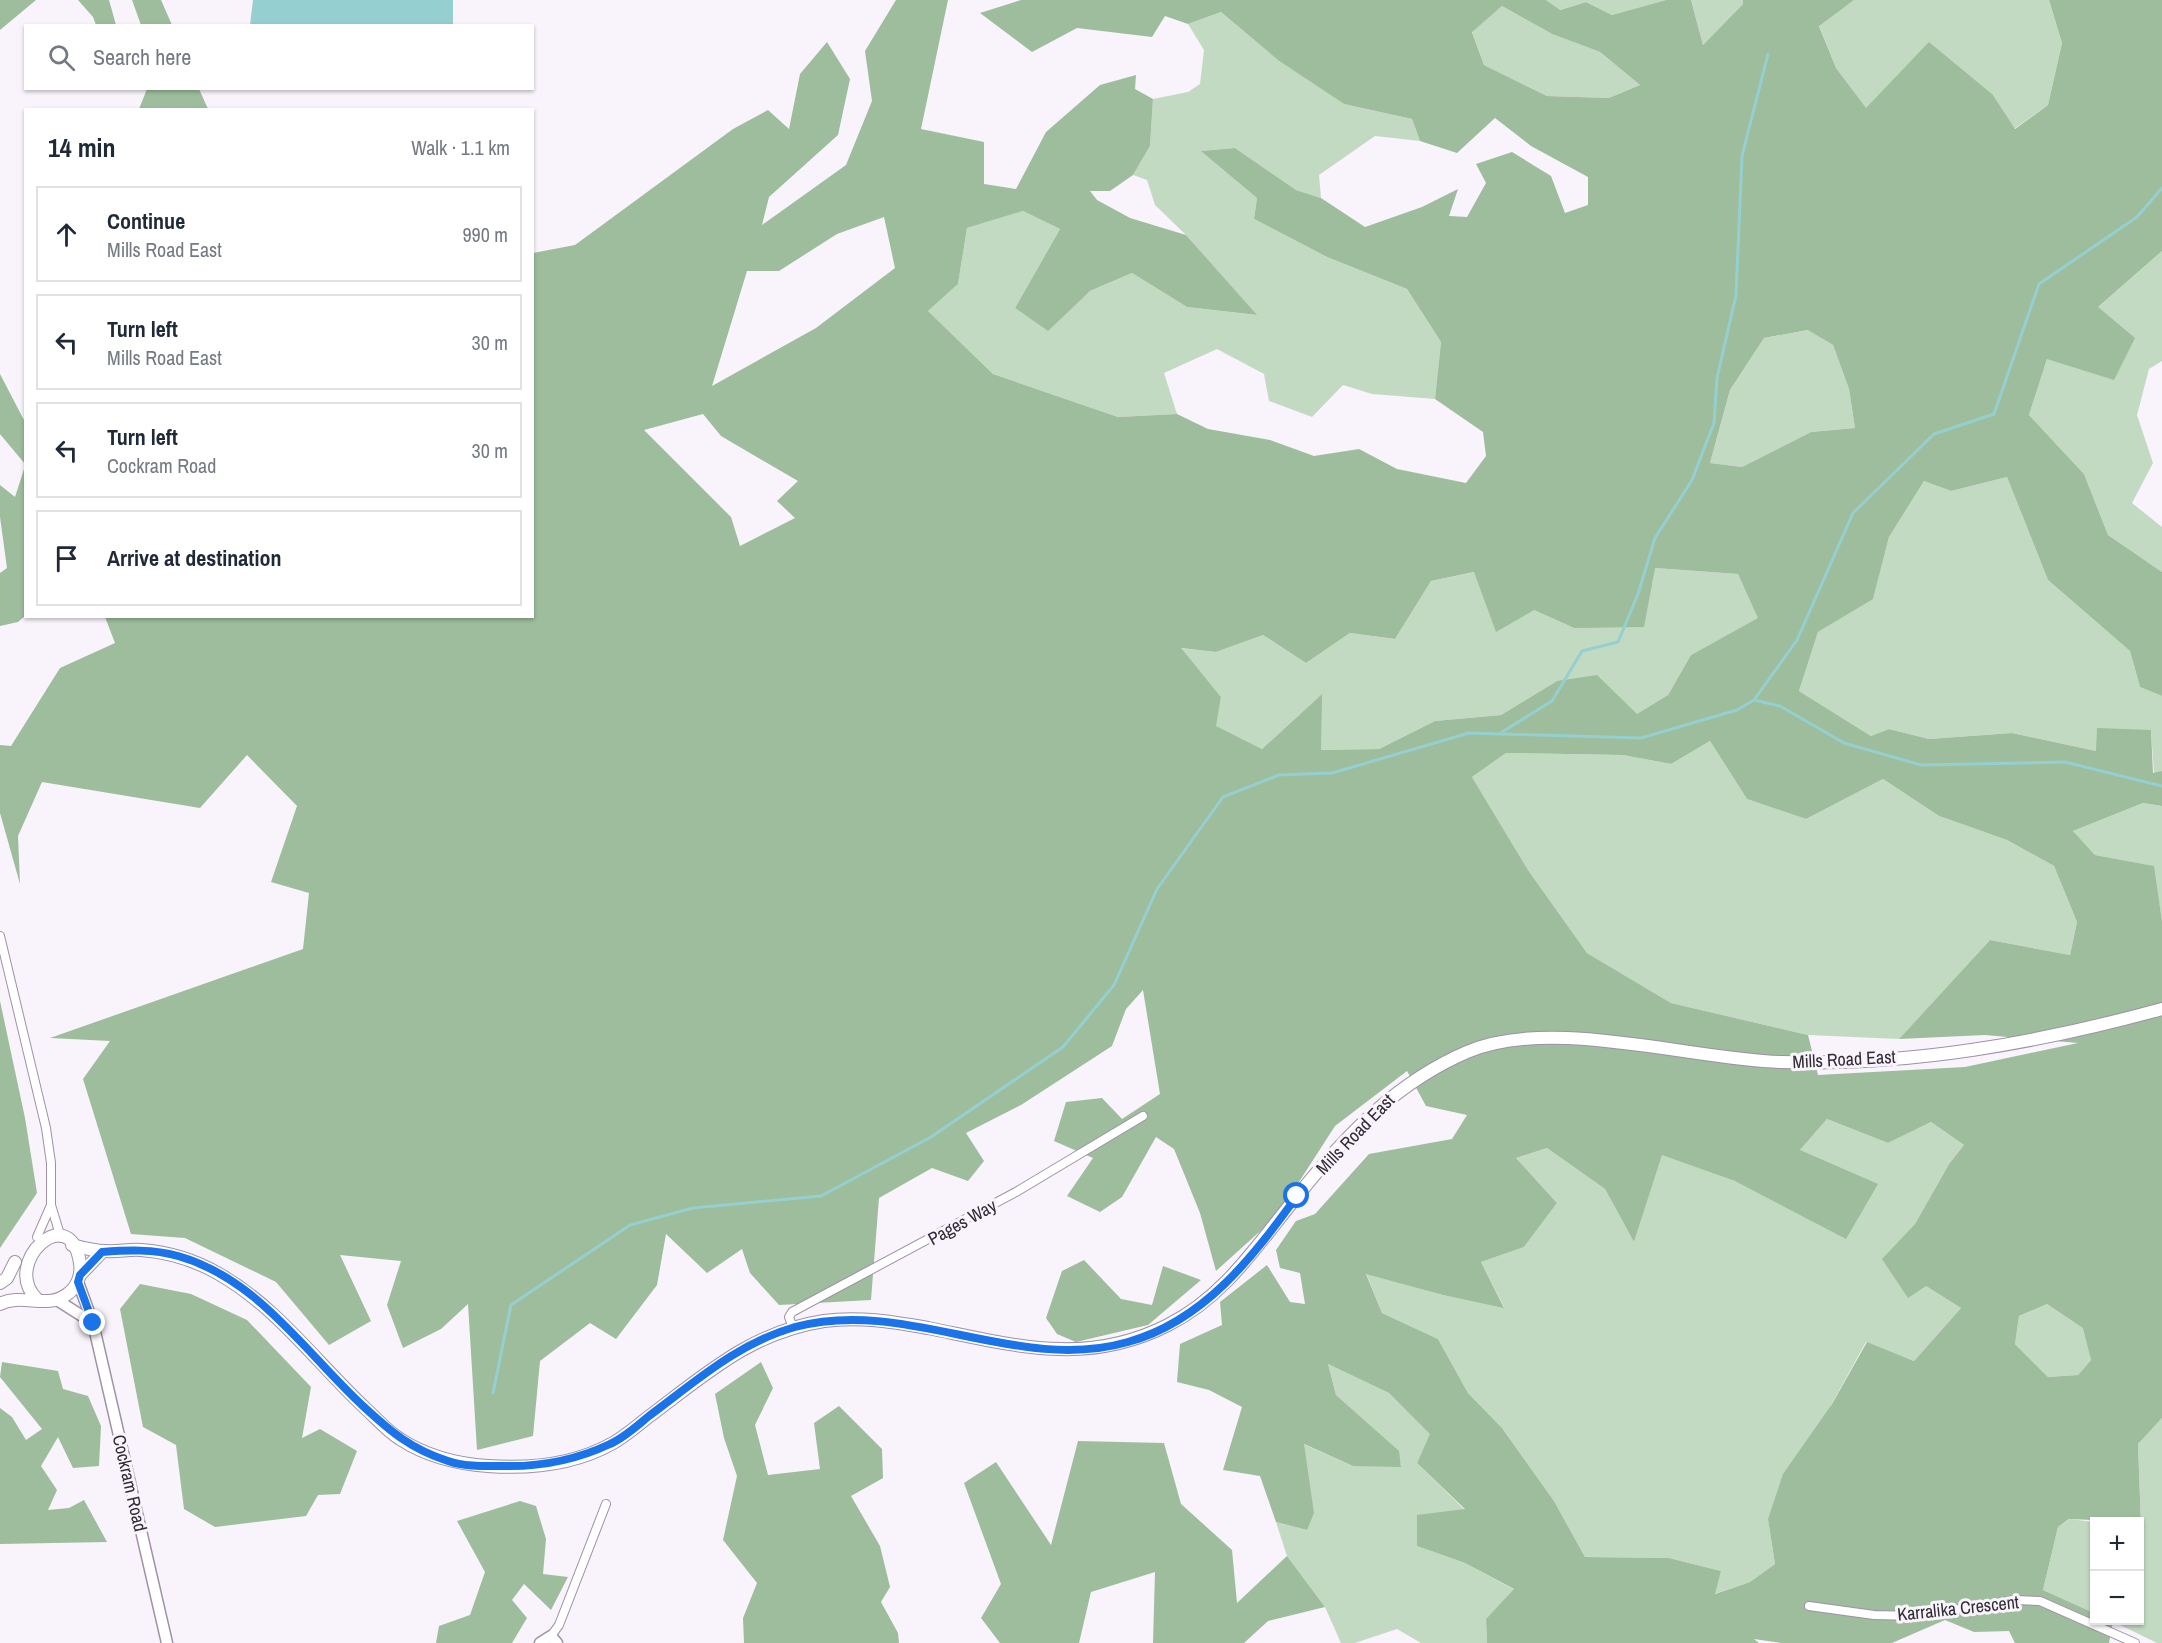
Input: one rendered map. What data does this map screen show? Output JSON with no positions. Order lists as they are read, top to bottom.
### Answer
{
  "streets": {
    "main road": ["Mills Road East"],
    "street": ["Pages Way", "Cockram Road", "Karralika Crescent"]
  },
  "crossings": [
    ["Mills Road East", "Pages Way"],
    ["Mills Road East", "Cockram Road"]
  ],
  "page": {
    "search": "Search here",
    "heading": ["14 min", "Walk · 1.1 km"],
    "list": [
      ["Continue", "Mills Road East", "990 m"],
      ["Turn left", "Mills Road East", "30 m"],
      ["Turn left", "Cockram Road", "30 m"],
      "Arrive at destination"
    ],
    "map_buttons": ["+", "−"]
  }
}
